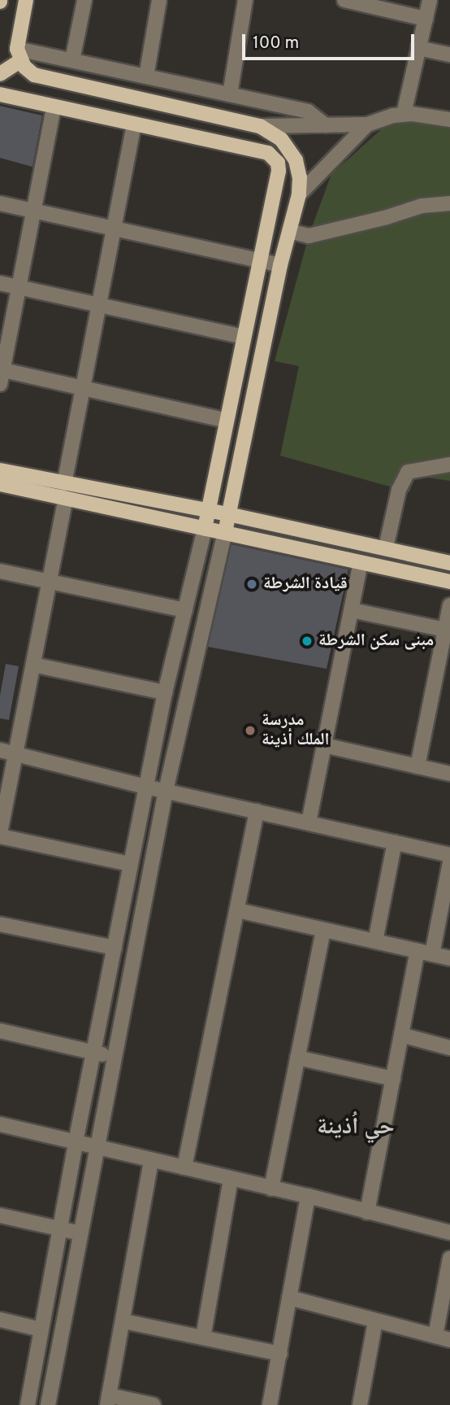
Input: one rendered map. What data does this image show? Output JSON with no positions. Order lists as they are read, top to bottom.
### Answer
{
  "districts": ["حي اُذينة"],
  "places": ["قيادة الشرطة", "مبنى سكن الشرطة", "مدرسة الملك أذينة"],
  "scale_bar": "100 m"
}
